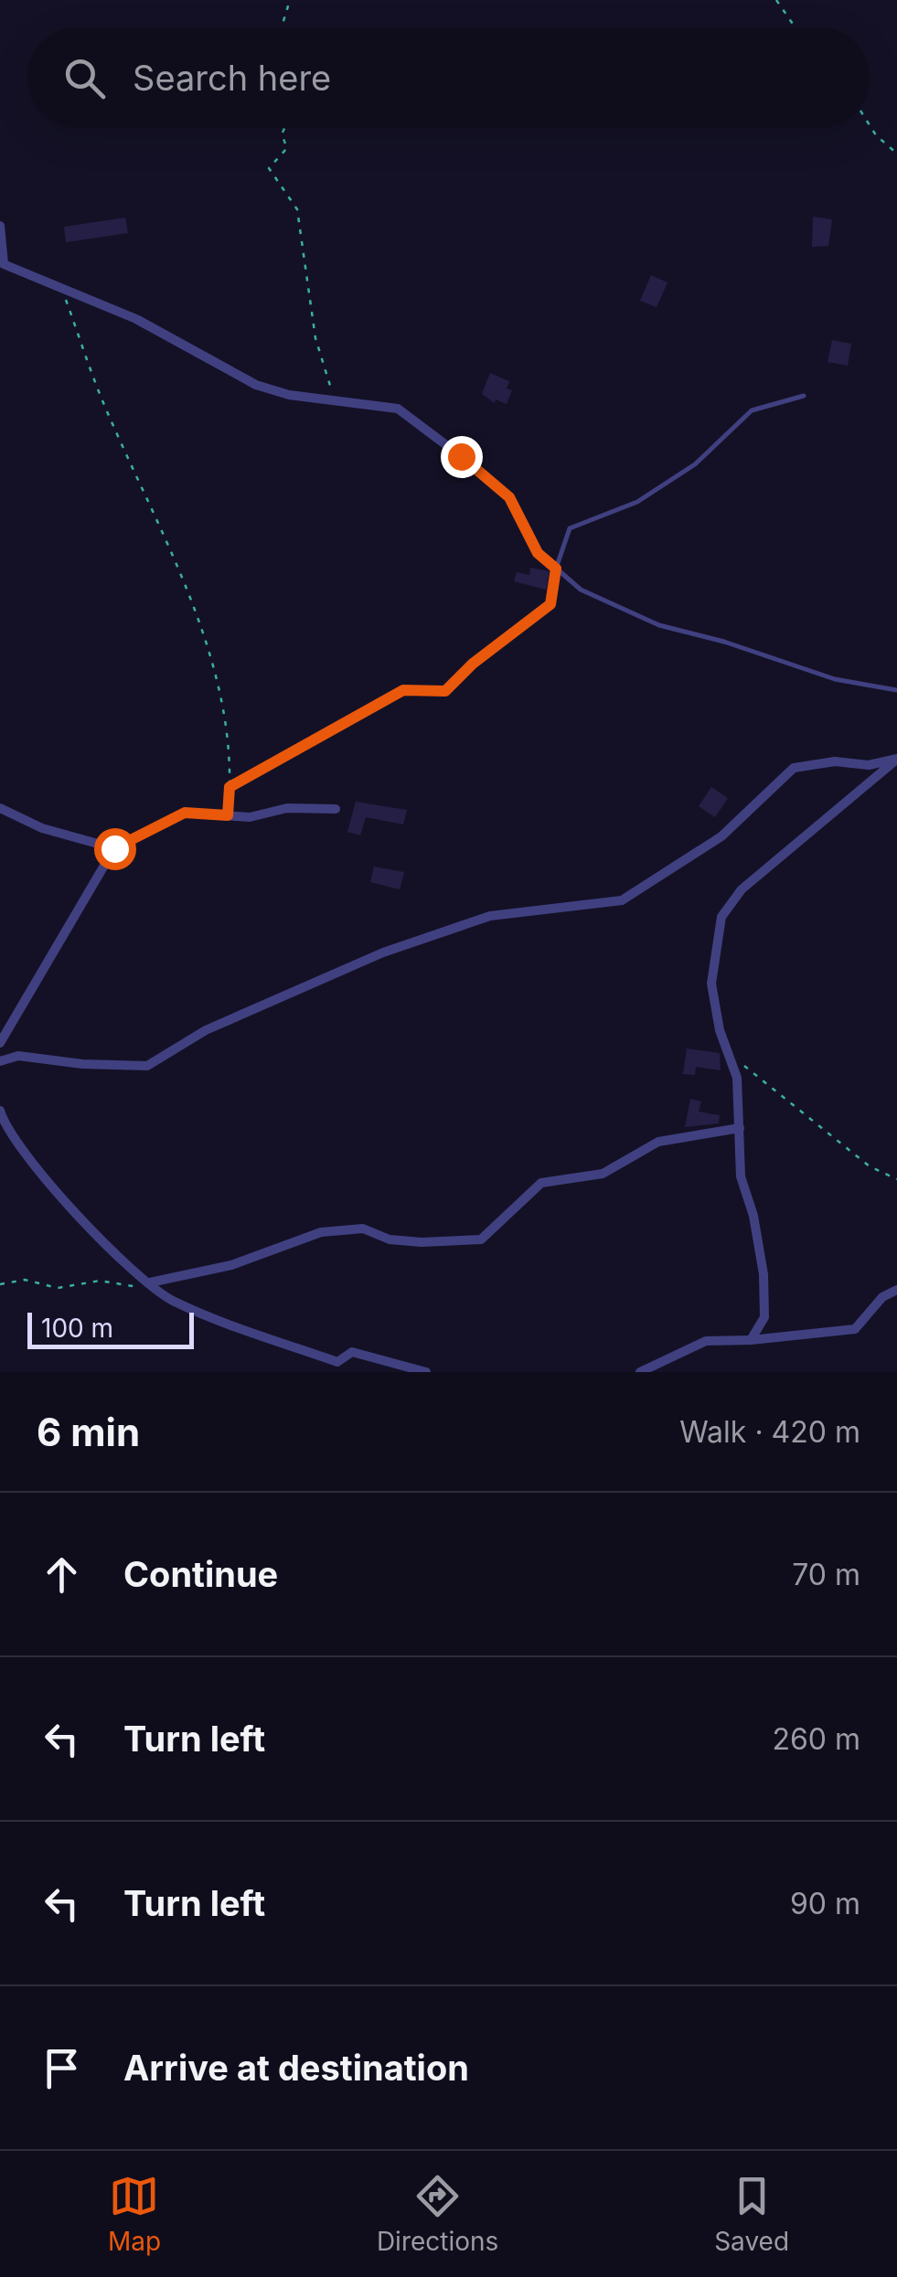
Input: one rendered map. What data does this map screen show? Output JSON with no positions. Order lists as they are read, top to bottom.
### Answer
{
  "scale_bar": "100 m",
  "page": {
    "search": "Search here",
    "scale": "100 m",
    "heading": ["6 min", "Walk · 420 m"],
    "list": [
      ["Continue", "70 m"],
      ["Turn left", "260 m"],
      ["Turn left", "90 m"],
      "Arrive at destination"
    ],
    "nav": ["Map", "Directions", "Saved"]
  }
}
